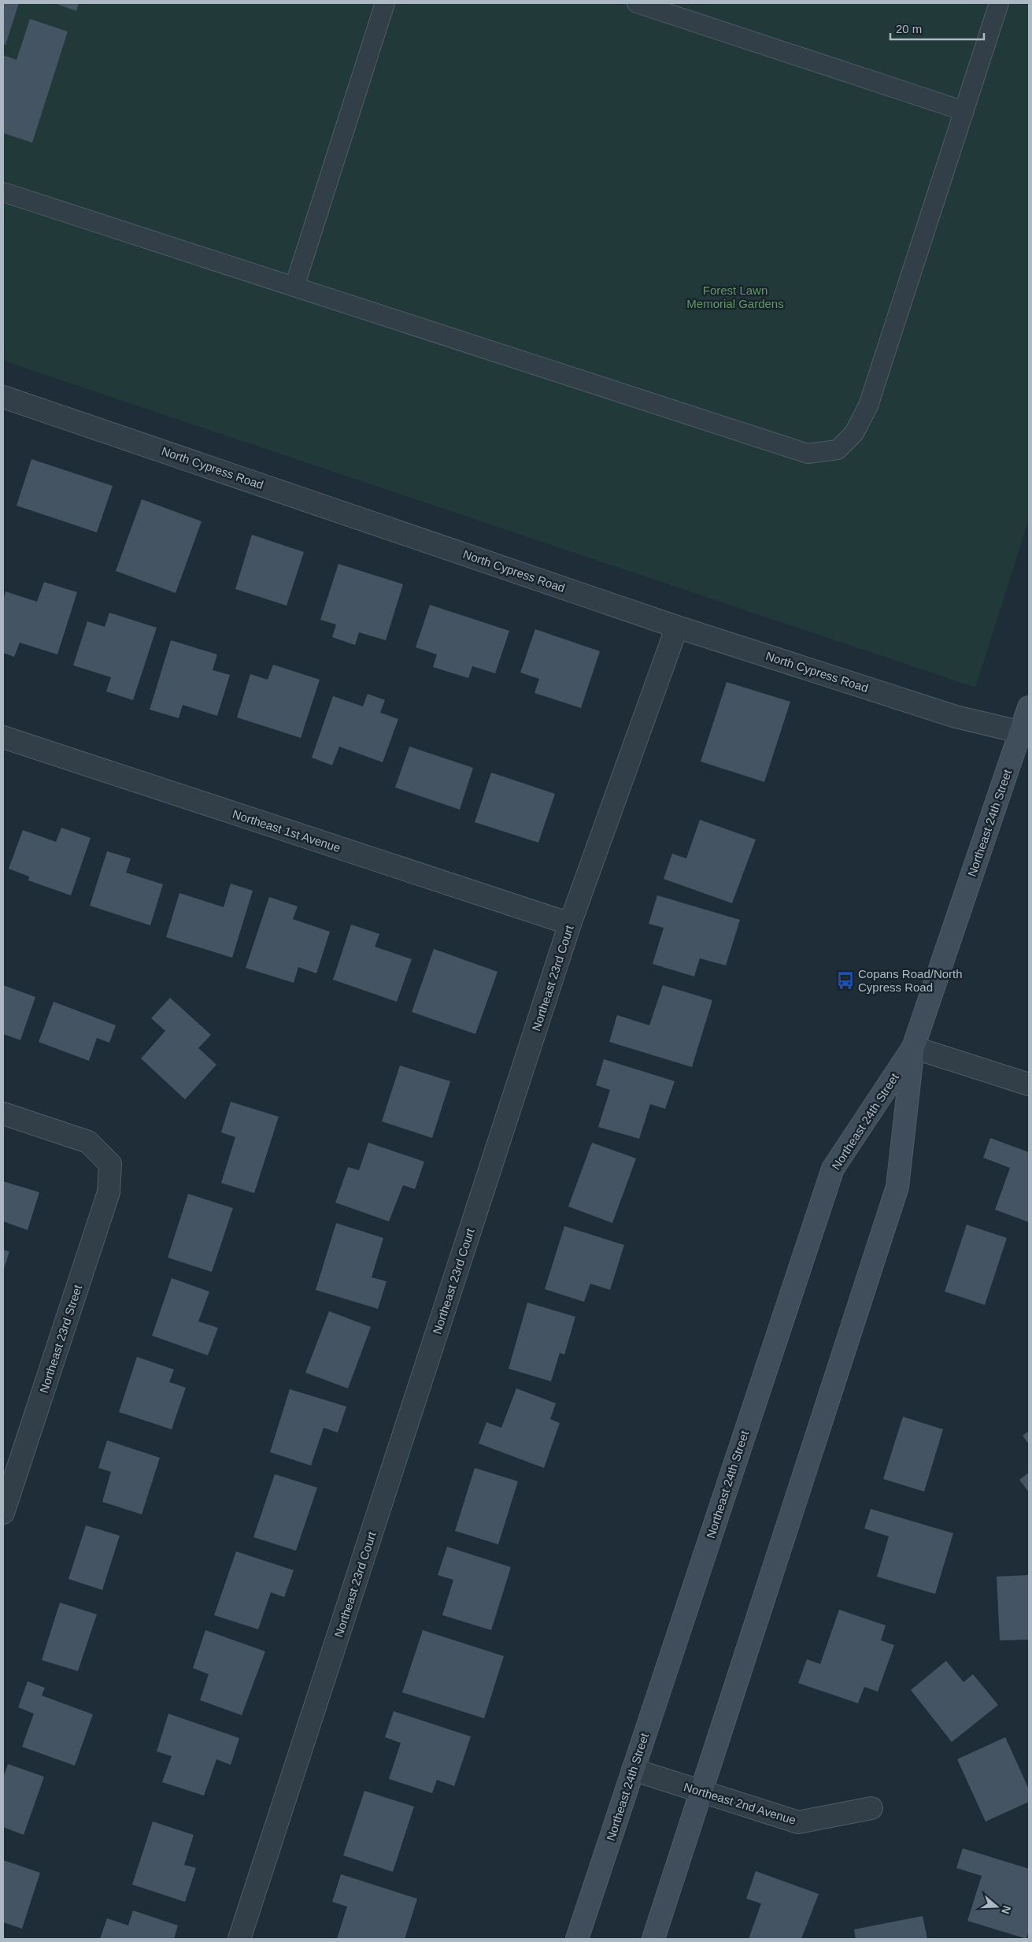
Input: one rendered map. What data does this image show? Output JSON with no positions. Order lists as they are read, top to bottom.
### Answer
{
  "streets": {
    "main road": ["Northeast 24th Street"],
    "street": [
      "North Cypress Road",
      "Northeast 1st Avenue",
      "Northeast 23rd Court",
      "Northeast 23rd Street",
      "Northeast 2nd Avenue"
    ]
  },
  "crossings": [
    ["North Cypress Road", "Northeast 24th Street"],
    ["North Cypress Road", "Northeast 23rd Court"],
    ["Northeast 24th Street", "Northeast 2nd Avenue"],
    ["Northeast 1st Avenue", "Northeast 23rd Court"]
  ],
  "parks": ["Forest Lawn Memorial Gardens"],
  "places": {
    "bus stop": ["Copans Road/North Cypress Road"]
  },
  "scale_bar": "20 m",
  "north": "right"
}
